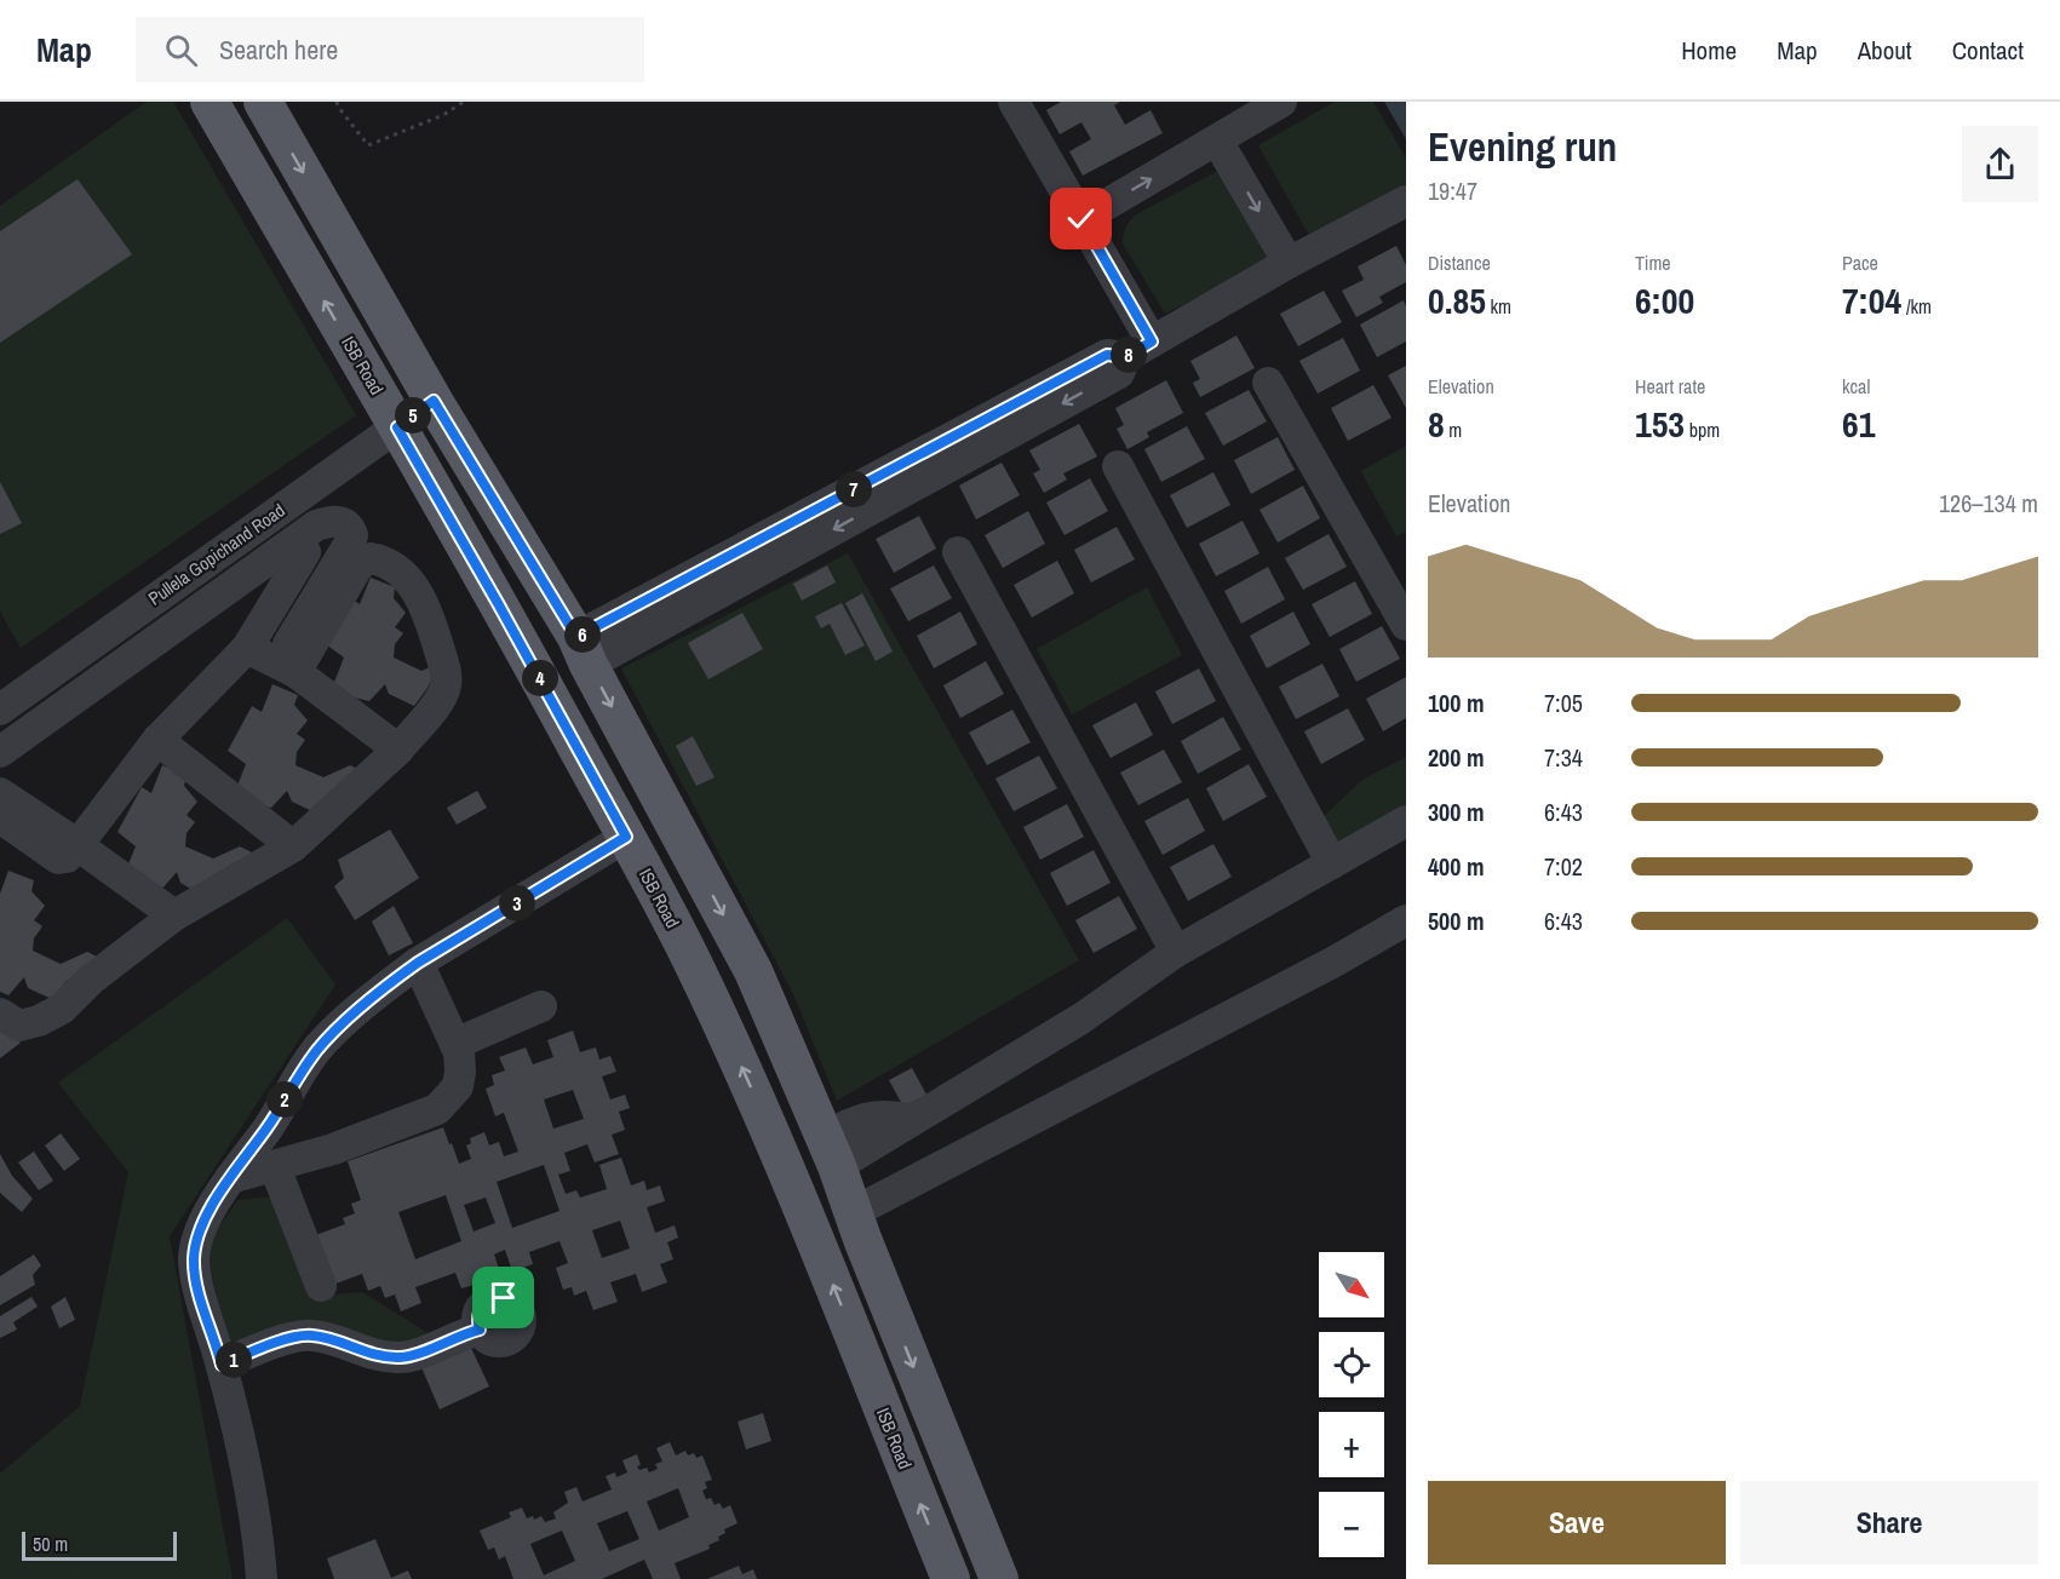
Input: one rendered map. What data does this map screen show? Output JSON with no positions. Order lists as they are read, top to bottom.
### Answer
{
  "streets": {
    "main road": ["ISB Road"],
    "street": ["Pullela Gopichand Road"]
  },
  "crossings": [
    ["ISB Road", "Pullela Gopichand Road"]
  ],
  "scale_bar": "50 m",
  "north": "bottom right",
  "page": {
    "header": "Map",
    "search": "Search here",
    "nav": [
      "Home",
      "Map",
      "About",
      "Contact"
    ],
    "heading": ["Evening run", "19:47"],
    "stats": [
      ["Distance", "0.85 km"],
      ["Time", "6:00"],
      ["Pace", "7:04 /km"],
      ["Elevation", "8 m"],
      ["Heart rate", "153 bpm"],
      ["kcal", "61"]
    ],
    "pins": [
      "8",
      "5",
      "7",
      "6",
      "4",
      "3",
      "2",
      "1"
    ],
    "chart": ["Elevation", "126–134 m"],
    "list": [
      {
        "name": "100 m",
        "note": "7:05"
      },
      {
        "name": "200 m",
        "note": "7:34"
      },
      {
        "name": "300 m",
        "note": "6:43"
      },
      {
        "name": "400 m",
        "note": "7:02"
      },
      {
        "name": "500 m",
        "note": "6:43"
      }
    ],
    "map_buttons": ["+", "−"],
    "buttons": ["Save", "Share"],
    "scale": "50 m"
  }
}
